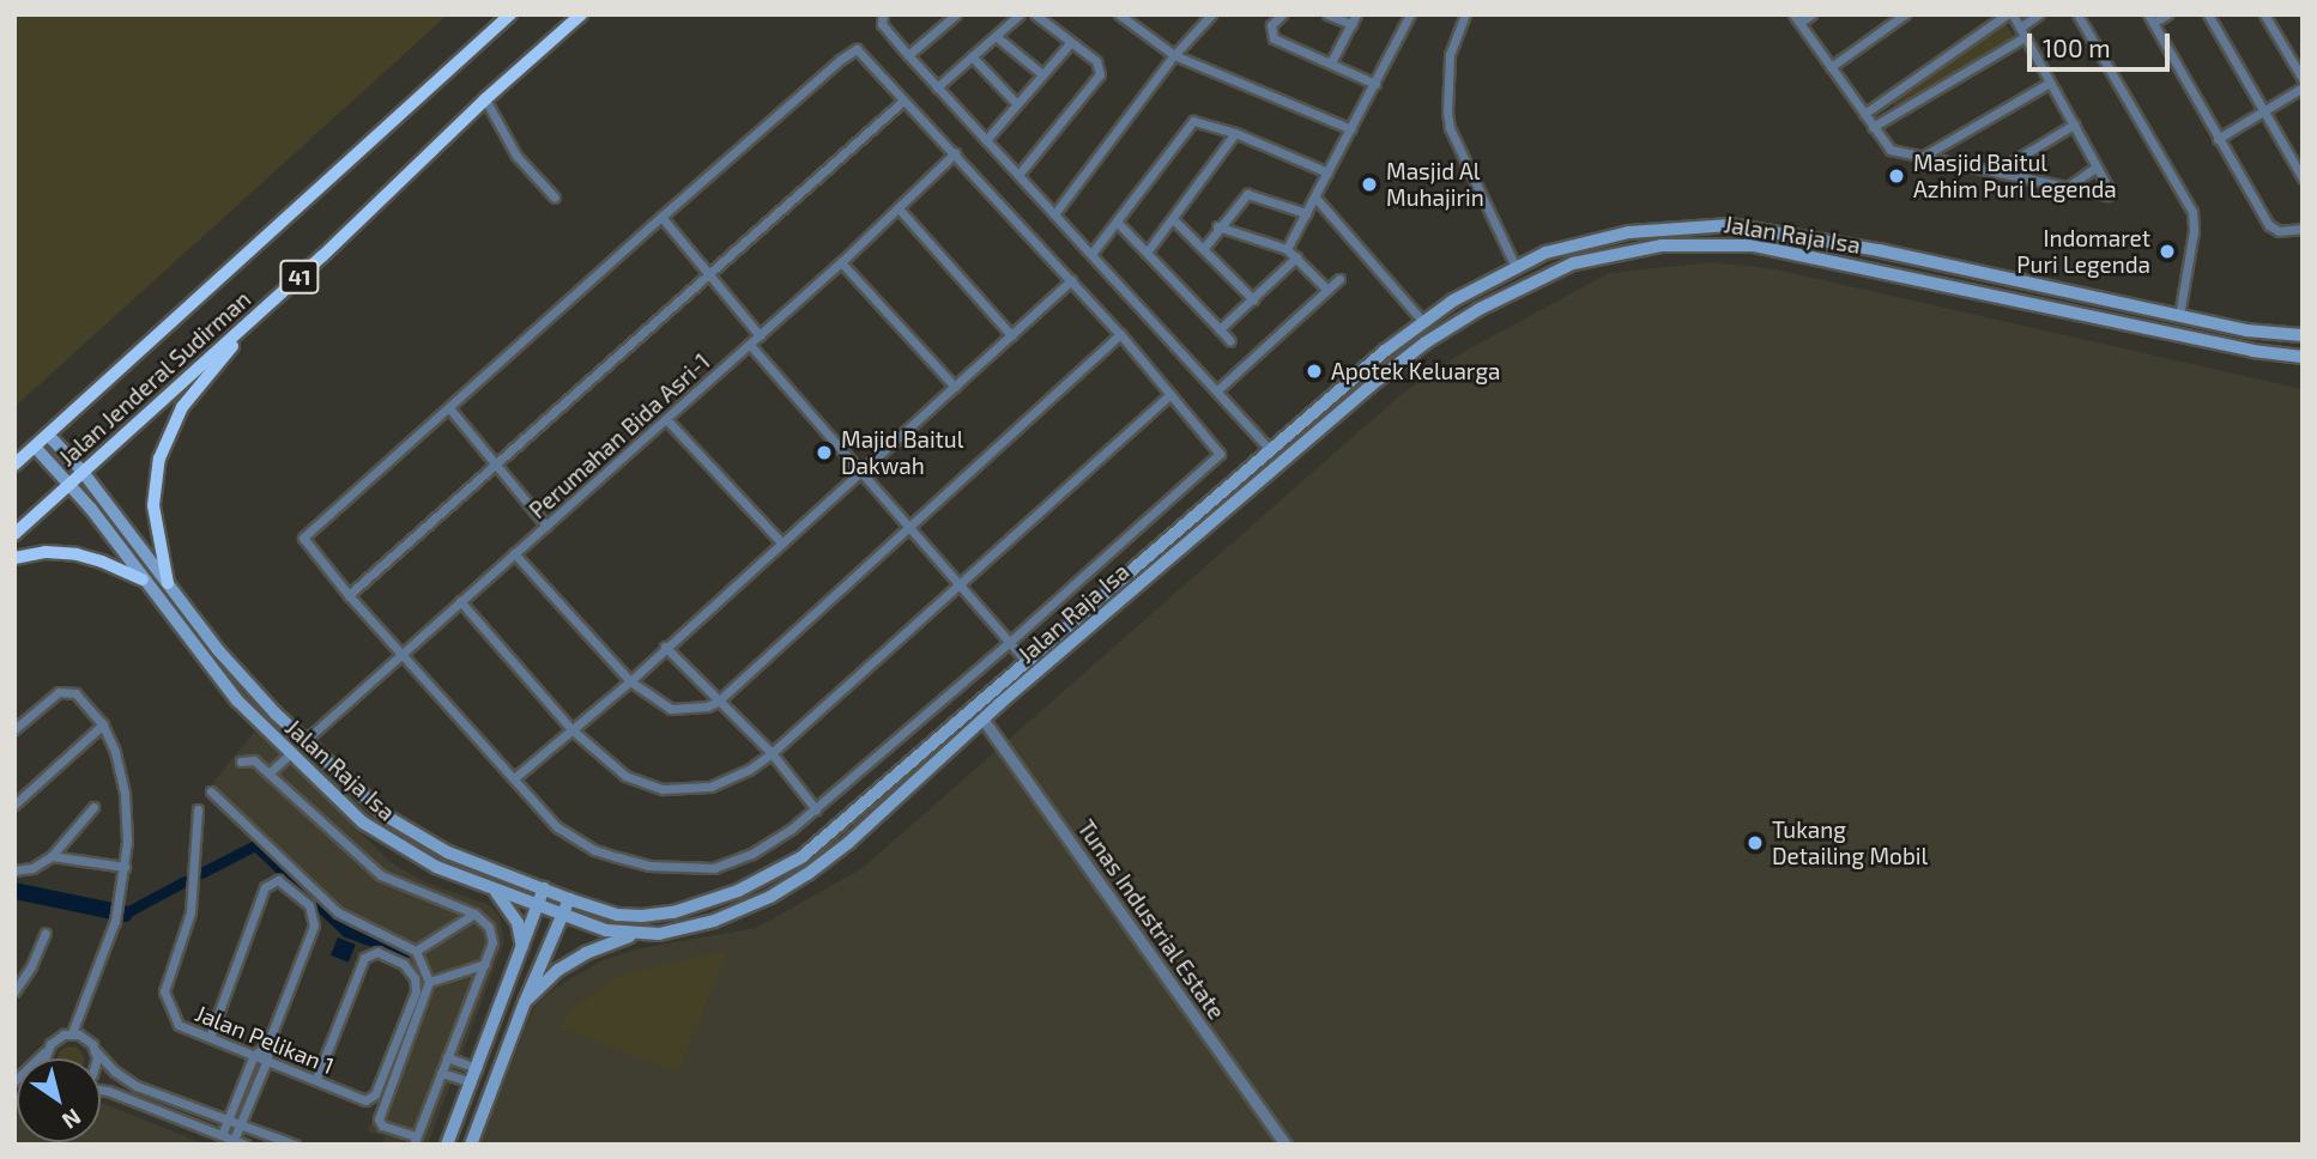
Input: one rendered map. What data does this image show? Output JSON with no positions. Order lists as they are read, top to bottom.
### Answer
{
  "streets": {
    "highway": ["41", "Jalan Jenderal Sudirman"],
    "main road": ["Jalan Raja Isa"],
    "street": ["Perumahan Bida Asri-1", "Tunas Industrial Estate", "Jalan Pelikan 1"]
  },
  "crossings": [
    ["Jalan Raja Isa", "Jalan Jenderal Sudirman"],
    ["Jalan Raja Isa", "Perumahan Bida Asri-1"],
    ["Jalan Raja Isa", "Tunas Industrial Estate"]
  ],
  "places": [
    "Masjid Baitul Azhim Puri Legenda",
    "Masjid Al Muhajirin",
    "Indomaret Puri Legenda",
    "Apotek Keluarga",
    "Majid Baitul Dakwah",
    "Tukang Detailing Mobil"
  ],
  "scale_bar": "100 m",
  "north": "bottom right"
}
